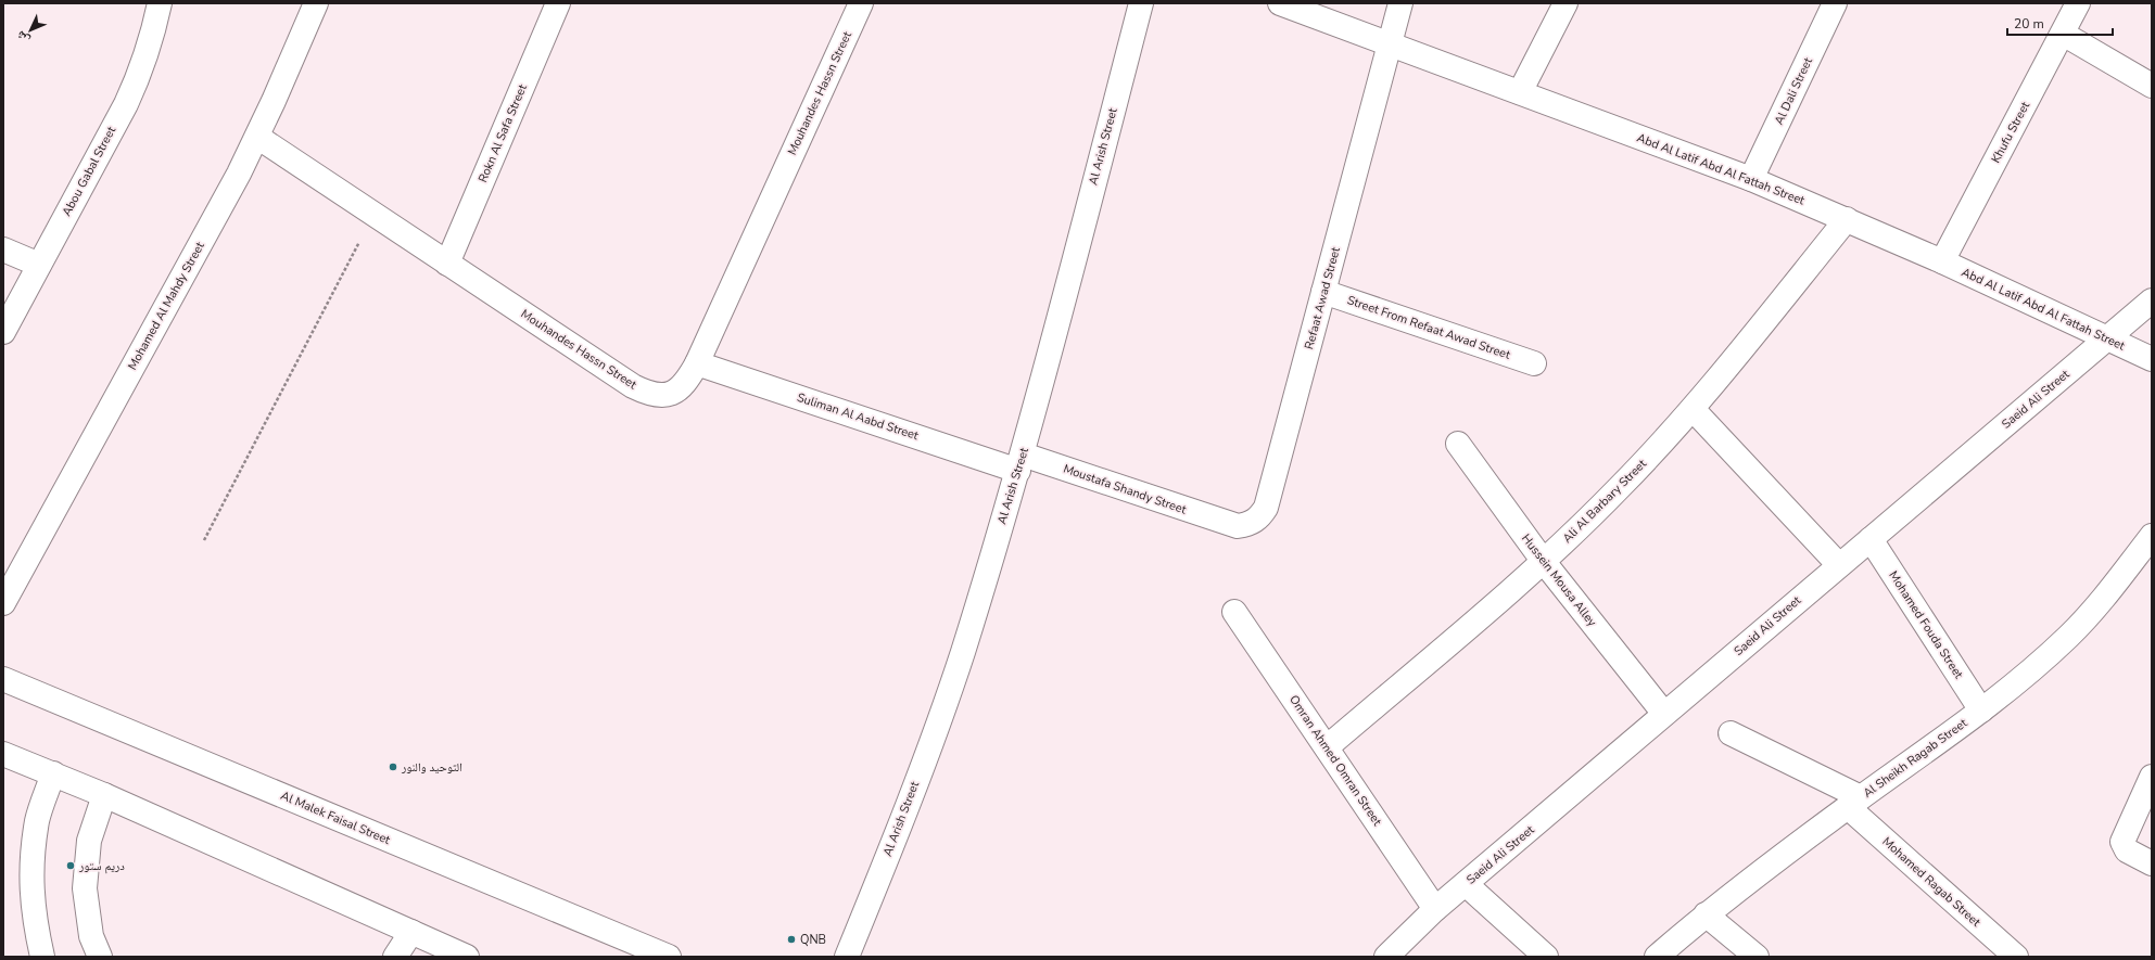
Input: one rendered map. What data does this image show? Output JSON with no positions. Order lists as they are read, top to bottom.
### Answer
{
  "streets": {
    "street": [
      "Al Dali Street",
      "Mouhandes Hassn Street",
      "Khufu Street",
      "Rokn Al Safa Street",
      "Al Arish Street",
      "Abd Al Latif Abd Al Fattah Street",
      "Abou Gabal Street",
      "Refaat Awad Street",
      "Mohamed Al Mahdy Street",
      "Street From Refaat Awad Street",
      "Saeid Ali Street",
      "Suliman Al Aabd Street",
      "Moustafa Shandy Street",
      "Ali Al Barbary Street",
      "Hussein Mousa Alley",
      "Mohamed Fouda Street",
      "Al Sheikh Ragab Street",
      "Omran Ahmed Omran Street",
      "Al Malek Faisal Street",
      "Mohamed Ragab Street"
    ]
  },
  "crossings": [
    ["Al Dali Street", "Abd Al Latif Abd Al Fattah Street"],
    ["Mouhandes Hassn Street", "Rokn Al Safa Street"],
    ["Mouhandes Hassn Street", "Mohamed Al Mahdy Street"],
    ["Mouhandes Hassn Street", "Suliman Al Aabd Street"],
    ["Khufu Street", "Abd Al Latif Abd Al Fattah Street"],
    ["Al Arish Street", "Suliman Al Aabd Street"],
    ["Al Arish Street", "Moustafa Shandy Street"],
    ["Abd Al Latif Abd Al Fattah Street", "Refaat Awad Street"],
    ["Abd Al Latif Abd Al Fattah Street", "Saeid Ali Street"],
    ["Abd Al Latif Abd Al Fattah Street", "Ali Al Barbary Street"],
    ["Refaat Awad Street", "Street From Refaat Awad Street"],
    ["Refaat Awad Street", "Moustafa Shandy Street"],
    ["Saeid Ali Street", "Hussein Mousa Alley"],
    ["Saeid Ali Street", "Mohamed Fouda Street"],
    ["Saeid Ali Street", "Omran Ahmed Omran Street"],
    ["Suliman Al Aabd Street", "Moustafa Shandy Street"],
    ["Ali Al Barbary Street", "Hussein Mousa Alley"],
    ["Ali Al Barbary Street", "Omran Ahmed Omran Street"],
    ["Mohamed Fouda Street", "Al Sheikh Ragab Street"],
    ["Al Sheikh Ragab Street", "Mohamed Ragab Street"]
  ],
  "places": ["التوحيد والنور", "دريم ستور", "QNB"],
  "scale_bar": "20 m",
  "north": "bottom left"
}
